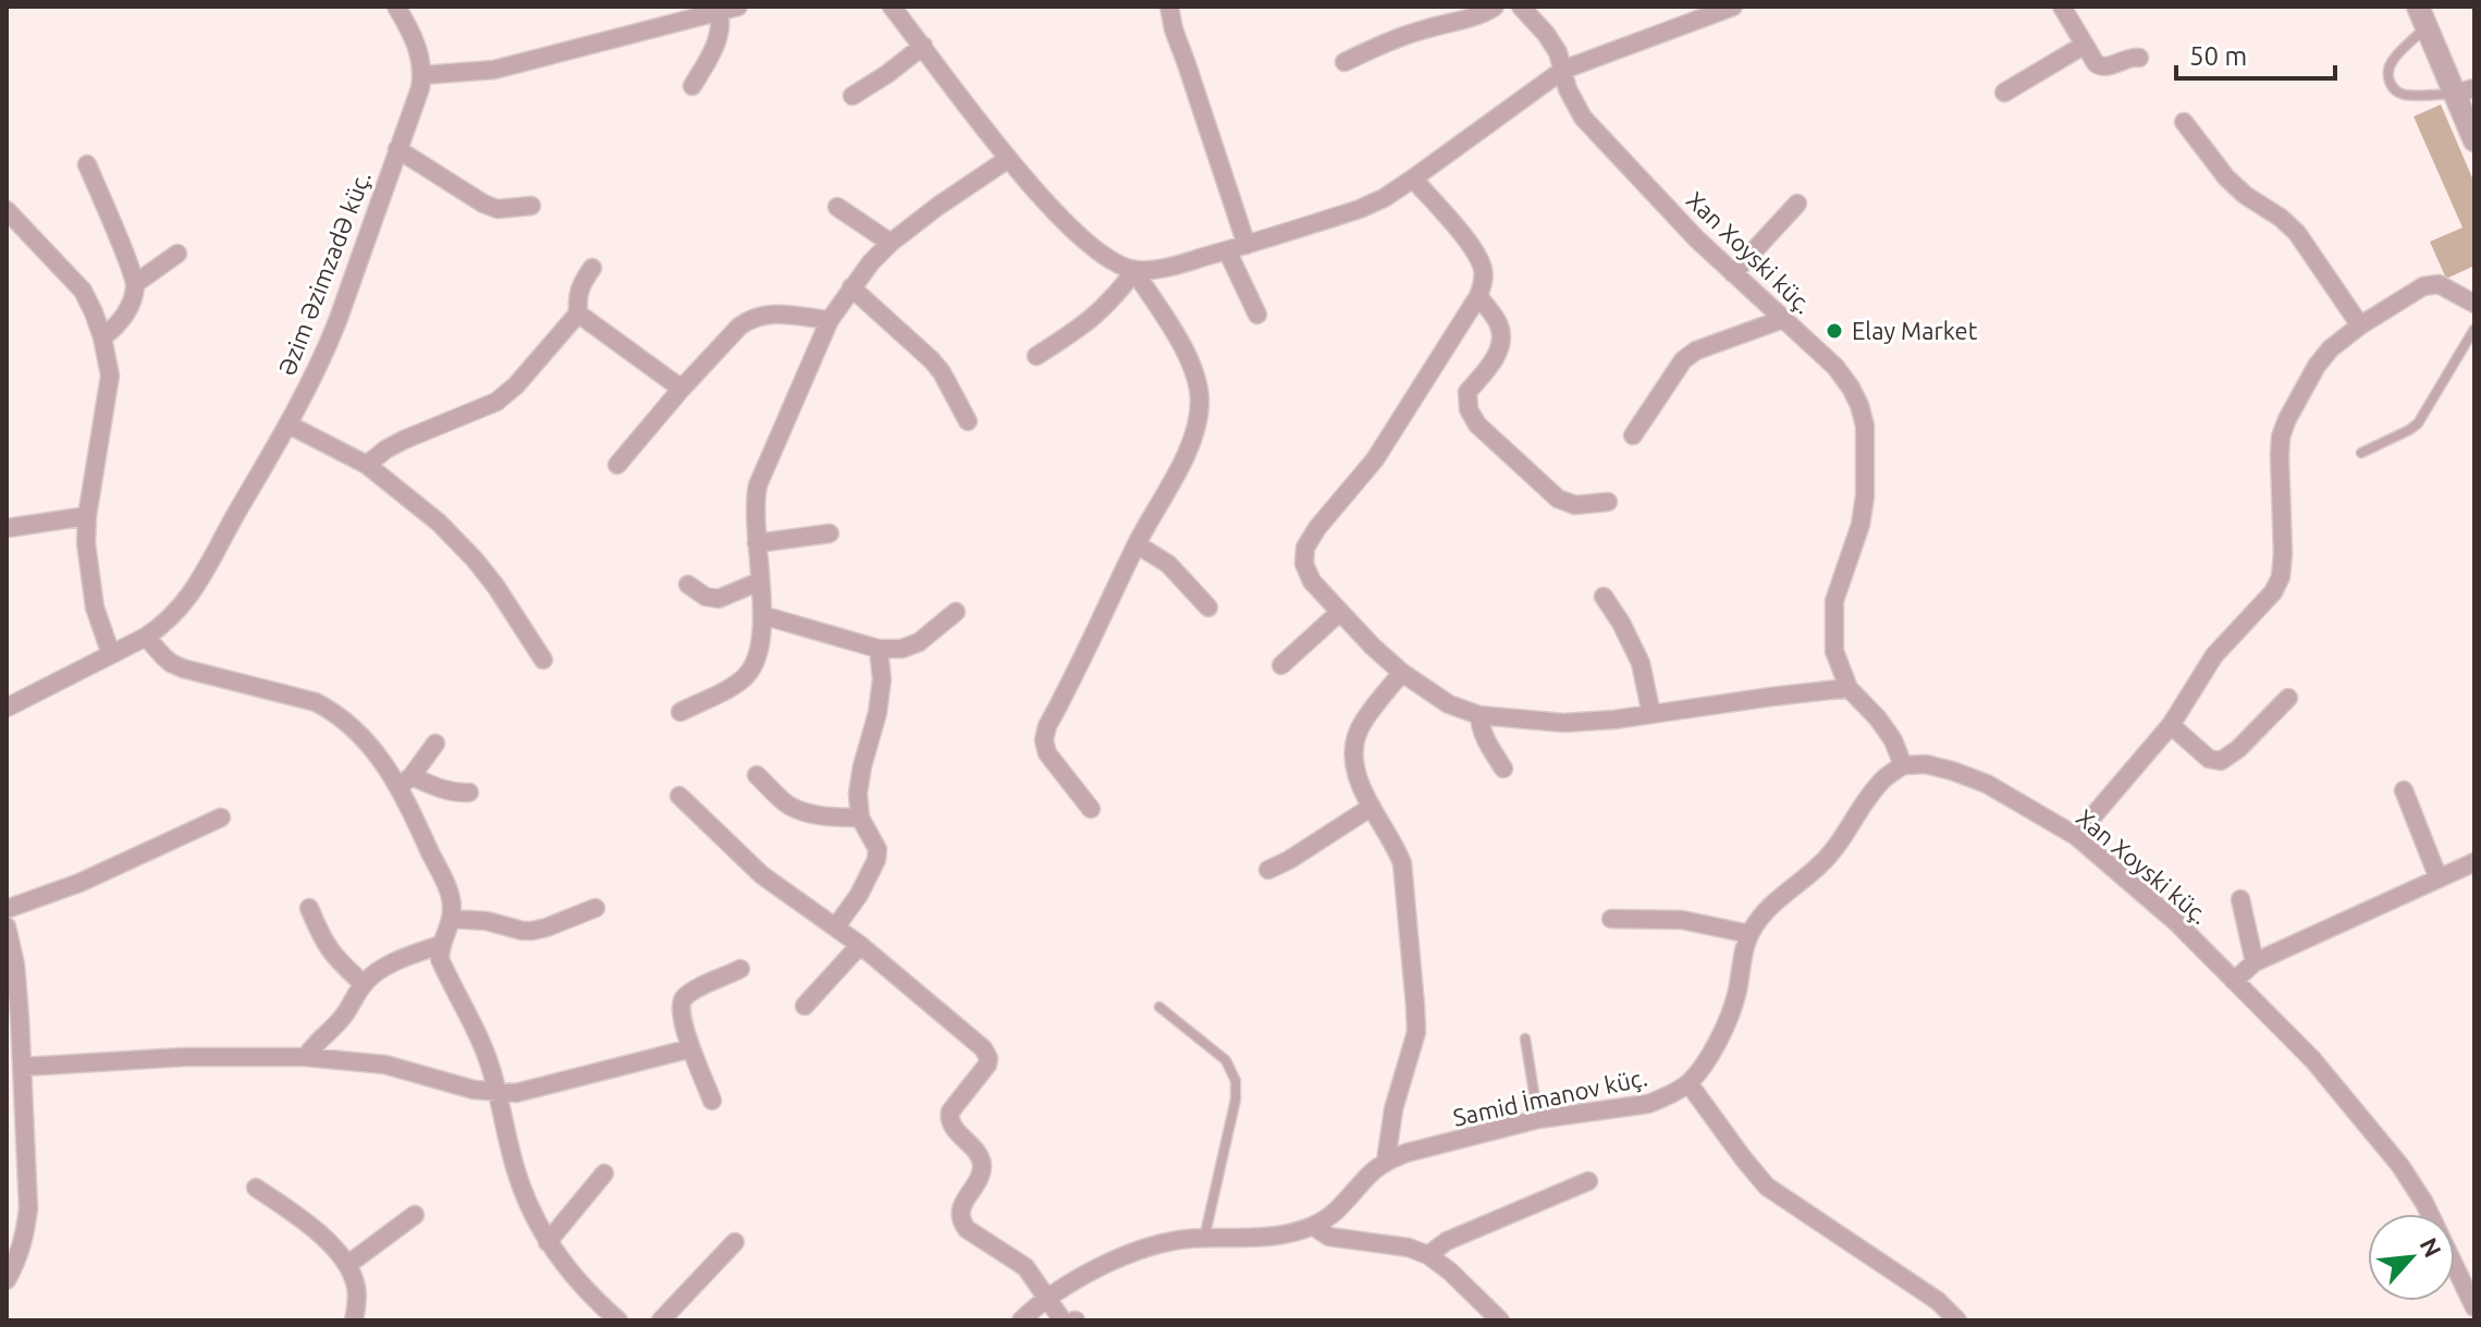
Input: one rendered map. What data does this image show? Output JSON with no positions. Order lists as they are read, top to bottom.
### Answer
{
  "streets": {
    "street": ["Xan Xoyski küç.", "Əzim Əzimzadə küç.", "Samid İmanov küç."]
  },
  "crossings": [
    ["Xan Xoyski küç.", "Samid İmanov küç."]
  ],
  "places": ["Elay Market"],
  "scale_bar": "50 m",
  "north": "top right"
}
